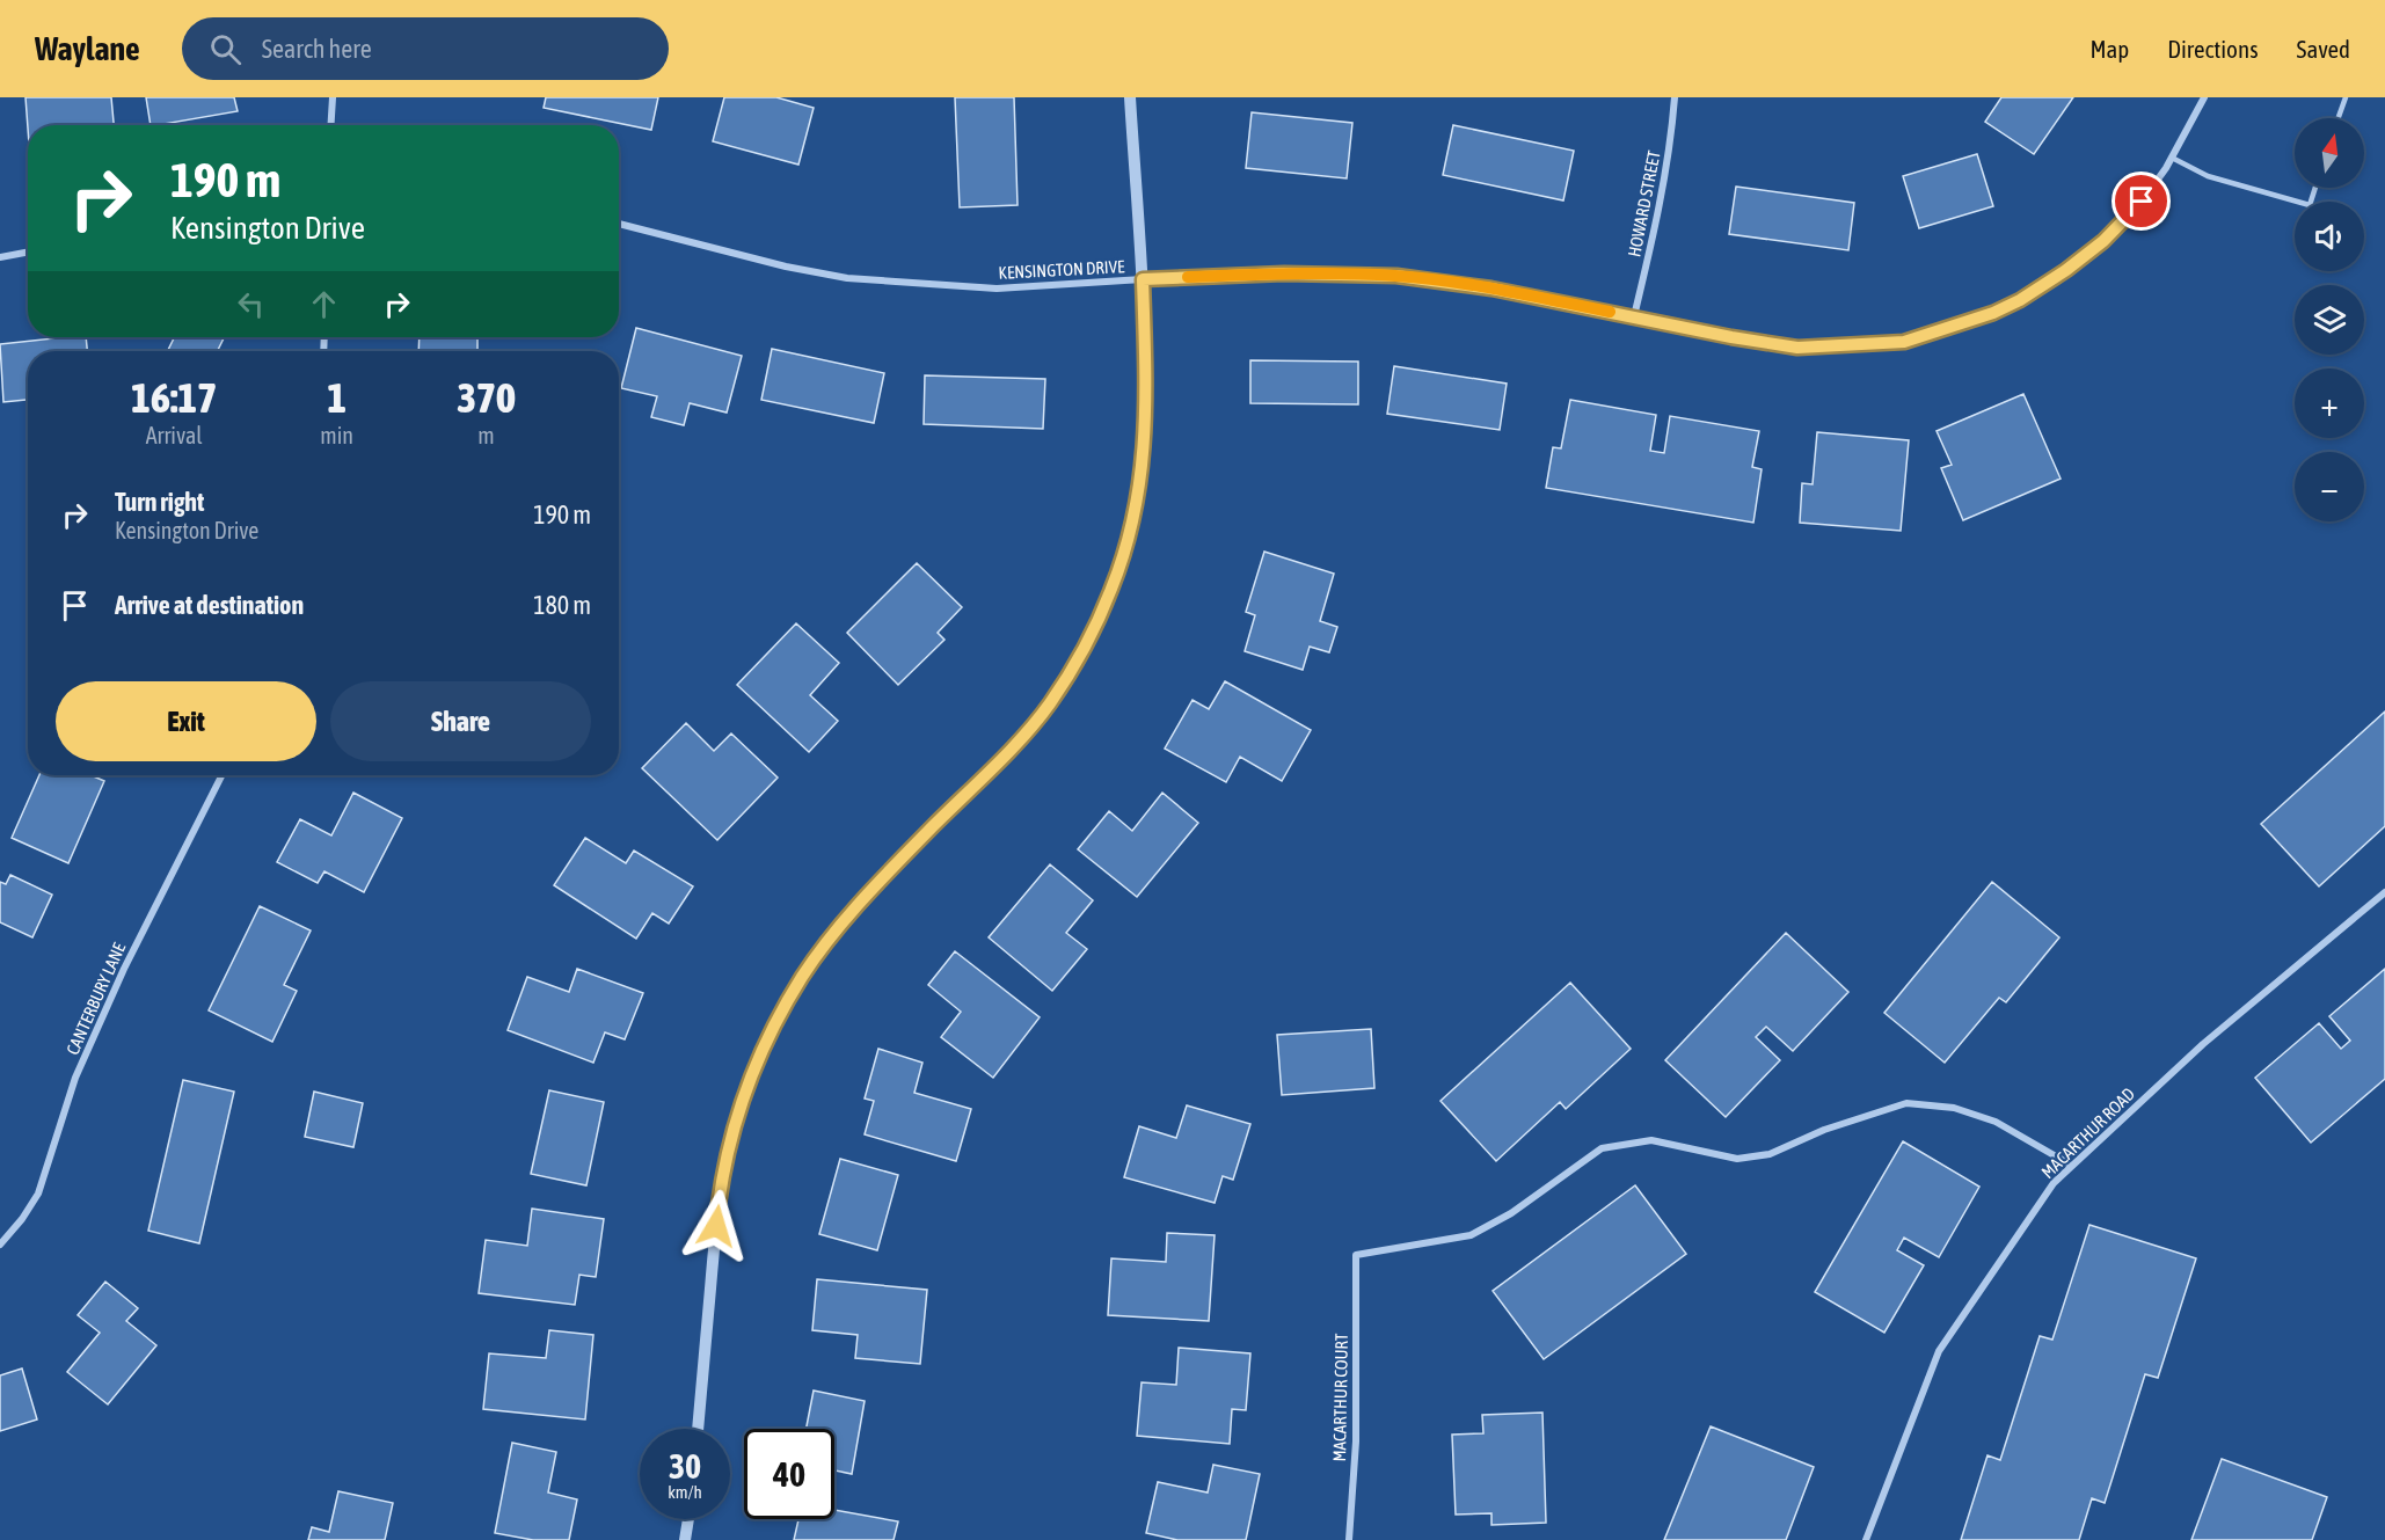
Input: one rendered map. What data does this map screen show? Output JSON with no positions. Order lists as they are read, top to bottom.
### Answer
{
  "streets": {
    "street": [
      "HOWARD STREET",
      "KENSINGTON DRIVE",
      "CANTERBURY LANE",
      "MACARTHUR ROAD",
      "MACARTHUR COURT"
    ]
  },
  "crossings": [
    ["HOWARD STREET", "KENSINGTON DRIVE"],
    ["MACARTHUR ROAD", "MACARTHUR COURT"]
  ],
  "north": "top",
  "page": {
    "header": "Waylane",
    "search": "Search here",
    "nav": ["Map", "Directions", "Saved"],
    "map_buttons": ["+", "−"],
    "turn": ["190 m", "Kensington Drive"],
    "eta": [
      "16:17",
      "Arrival",
      "1",
      "min",
      "370",
      "m"
    ],
    "list": [
      {
        "name": "Turn right",
        "note": "Kensington Drive",
        "value": "190 m"
      },
      {
        "name": "Arrive at destination",
        "value": "180 m"
      }
    ],
    "buttons": ["Exit", "Share"],
    "speed": "30 km/h",
    "limit": "40"
  }
}
